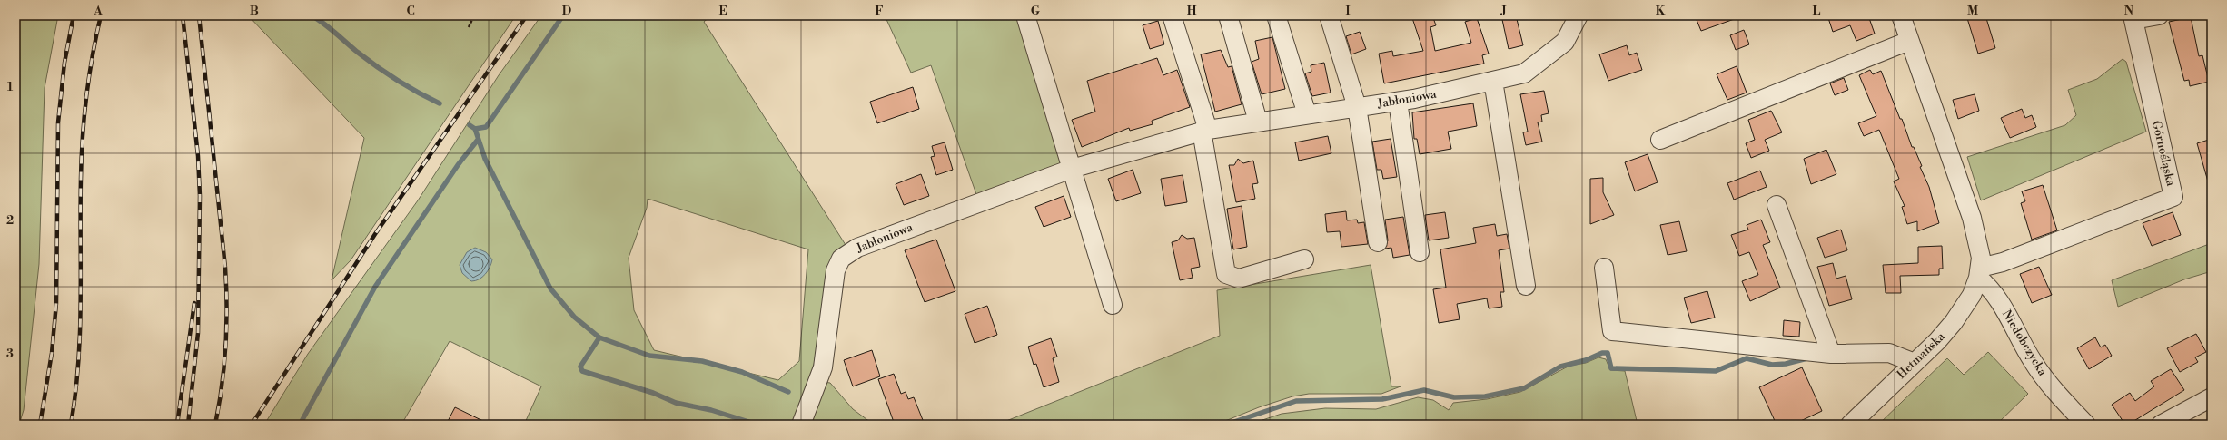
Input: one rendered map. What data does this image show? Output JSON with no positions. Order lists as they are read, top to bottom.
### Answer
{
  "streets": {
    "street": [
      "Jabłoniowa",
      "Górnośląska",
      "Niedobczycka",
      "Hetmańska"
    ]
  },
  "crossings": [
    ["Górnośląska", "Niedobczycka"],
    ["Górnośląska", "Hetmańska"],
    ["Niedobczycka", "Hetmańska"]
  ],
  "grid": {
    "columns": [
      "A",
      "B",
      "C",
      "D",
      "E",
      "F",
      "G",
      "H",
      "I",
      "J",
      "K",
      "L",
      "M",
      "N"
    ],
    "rows": ["1", "2", "3"]
  }
}
